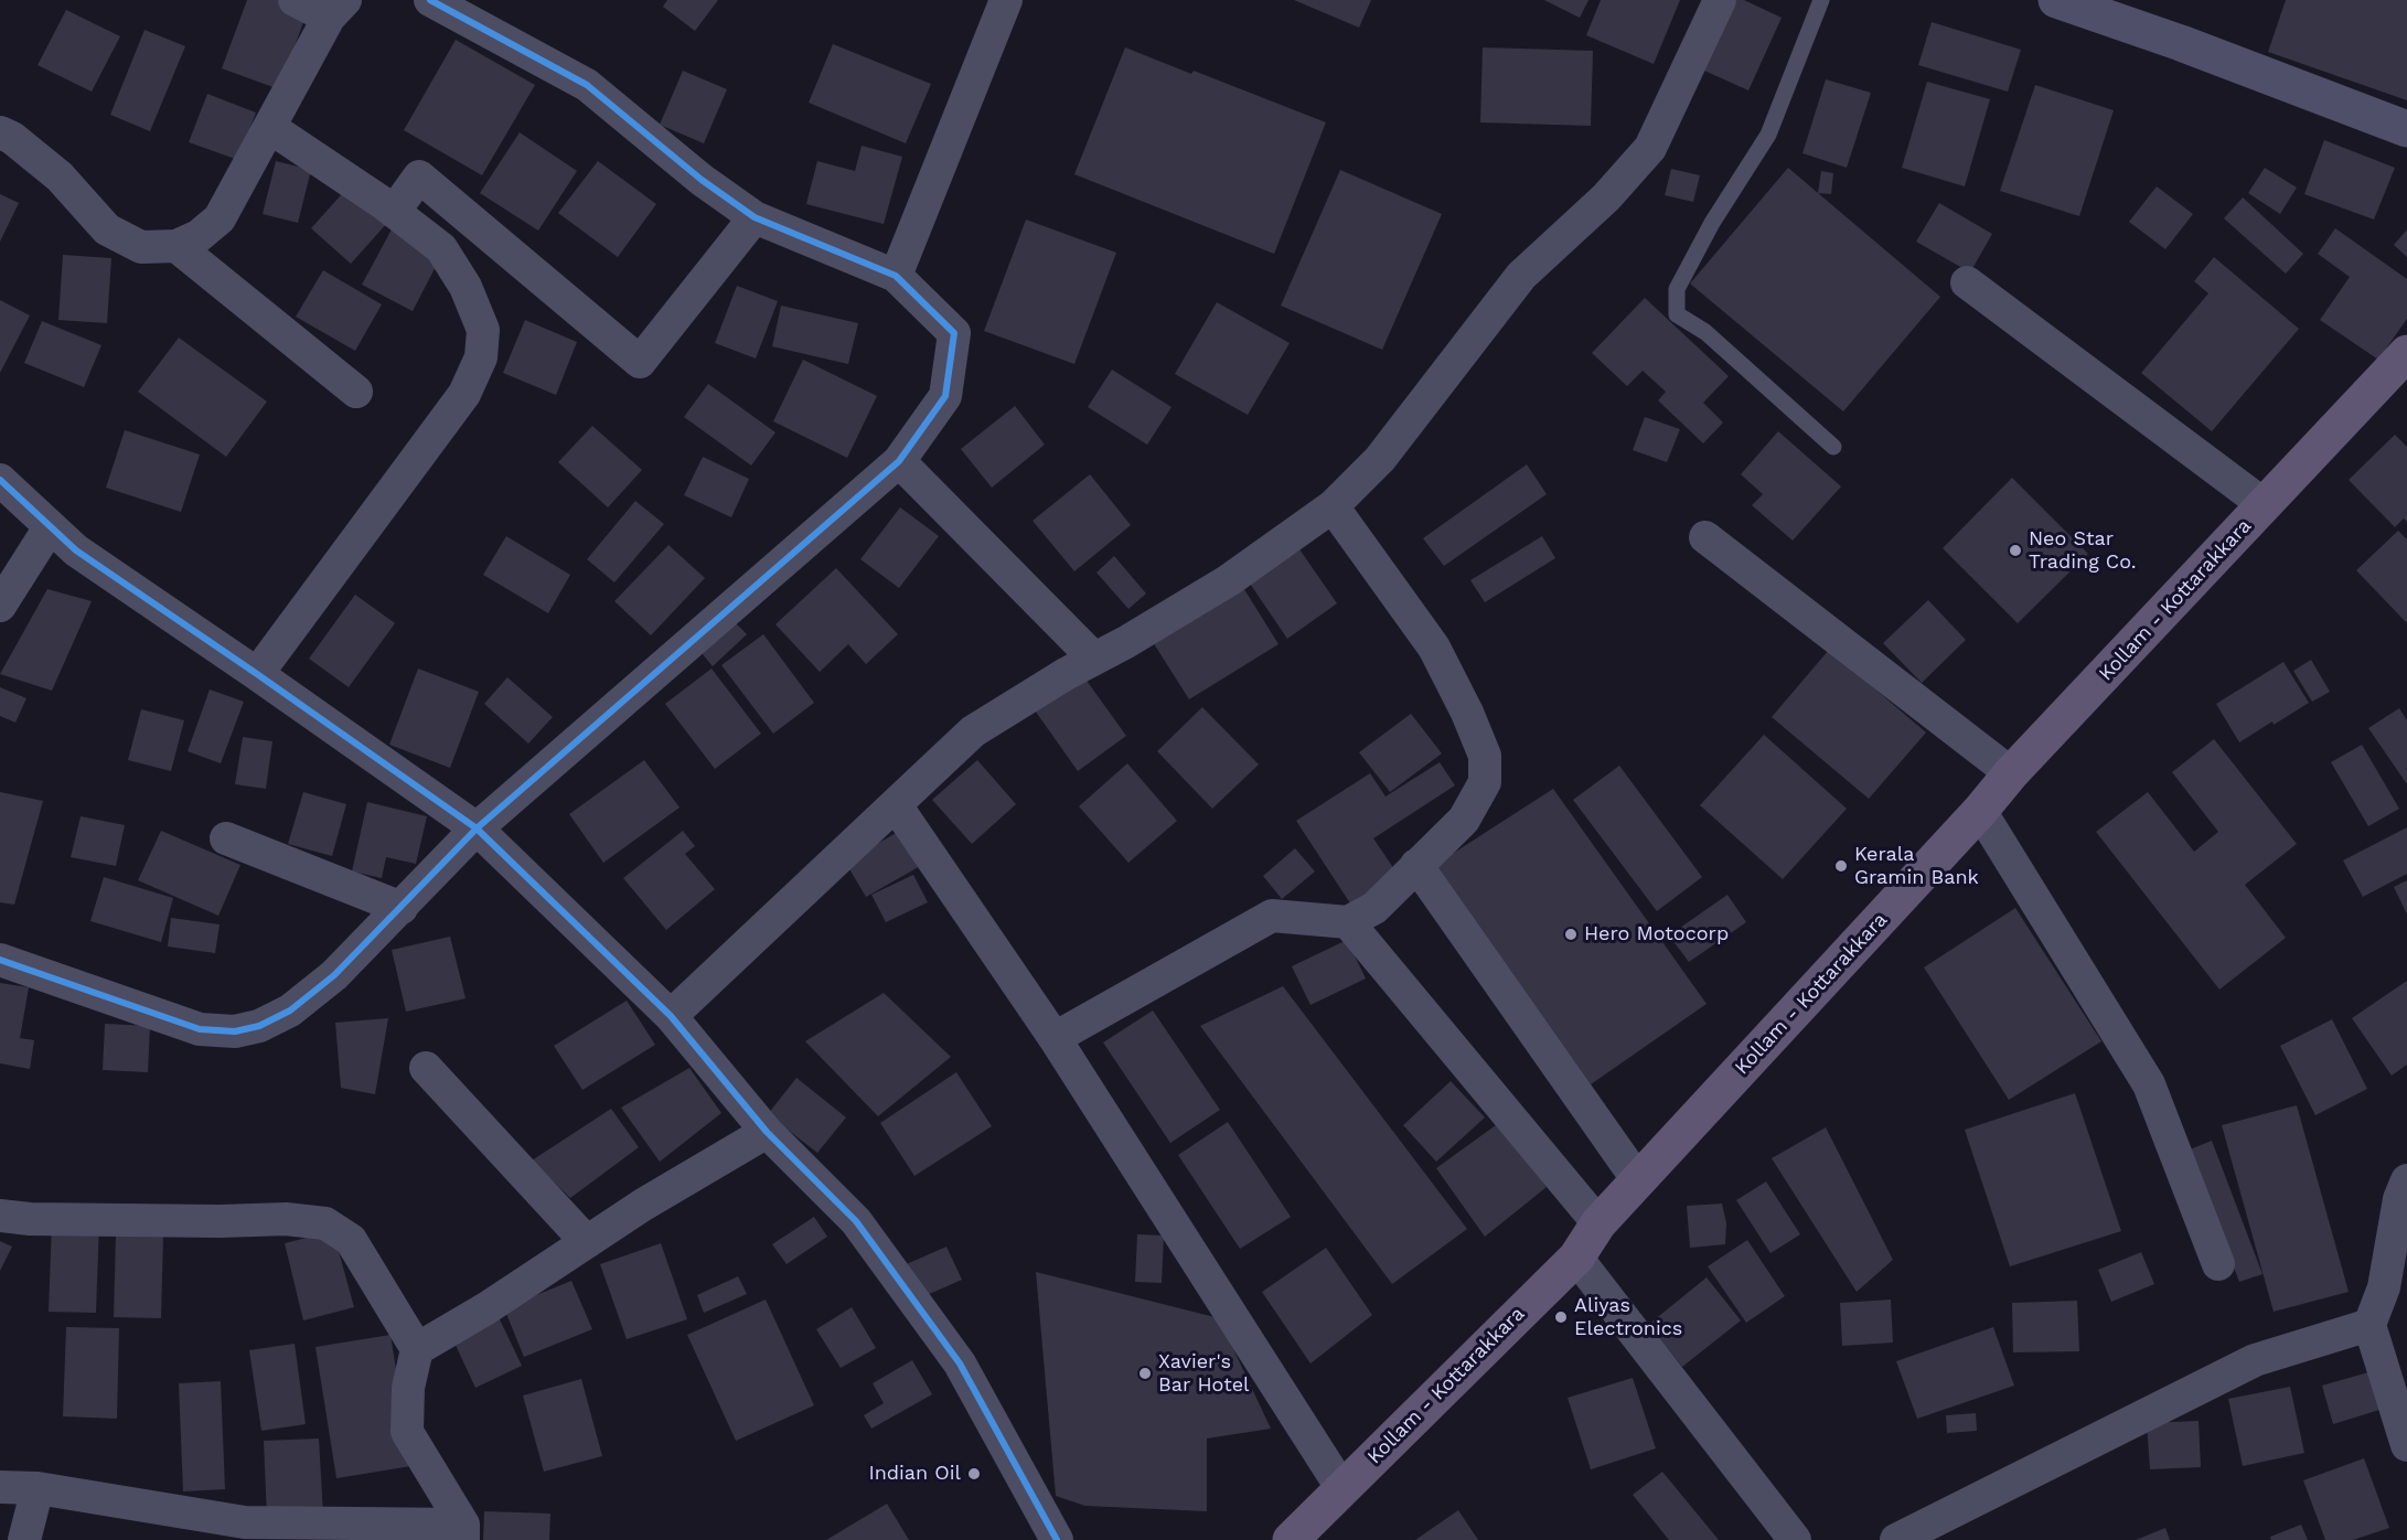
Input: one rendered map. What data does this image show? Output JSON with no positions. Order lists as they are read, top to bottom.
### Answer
{
  "streets": {
    "main road": ["Kollam - Kottarakkara"]
  },
  "places": [
    "Neo Star Trading Co.",
    "Kerala Gramin Bank",
    "Hero Motocorp",
    "Aliyas Electronics",
    "Xavier's Bar Hotel",
    "Indian Oil"
  ]
}
